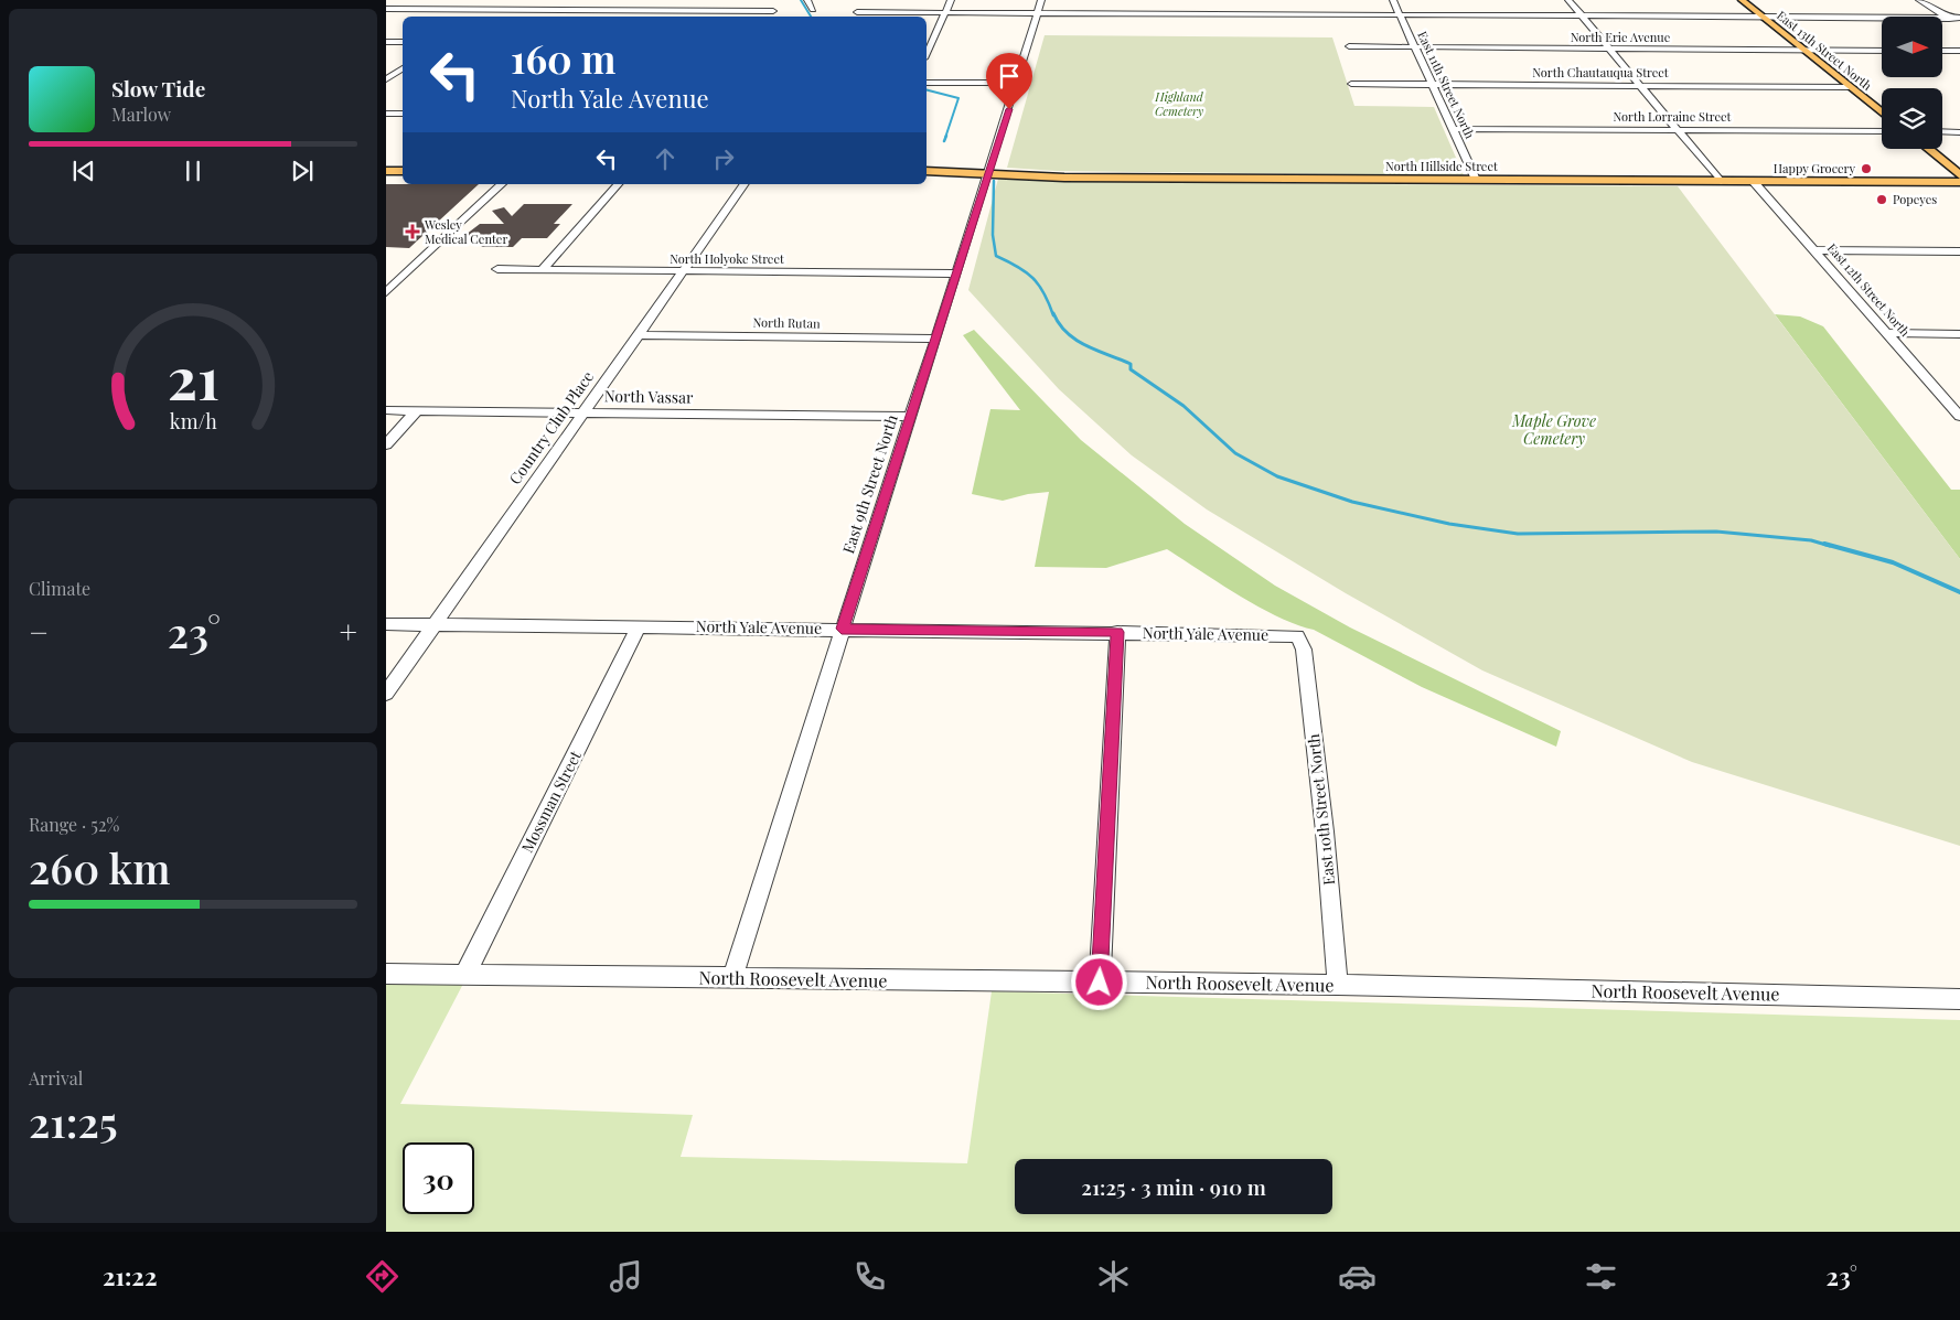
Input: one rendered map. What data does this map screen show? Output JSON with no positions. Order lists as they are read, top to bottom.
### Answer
{
  "streets": {
    "main road": ["East 13th Street North", "North Hillside Street"],
    "street": [
      "North Erie Avenue",
      "North Chautauqua Street",
      "East 11th Street North",
      "North Lorraine Street",
      "North Holyoke Street",
      "East 12th Street North",
      "North Rutan",
      "North Vassar",
      "Country Club Place",
      "East 9th Street North",
      "North Yale Avenue",
      "Mossman Street",
      "East 10th Street North",
      "North Roosevelt Avenue"
    ]
  },
  "crossings": [
    ["North Erie Avenue", "East 13th Street North"],
    ["North Erie Avenue", "East 11th Street North"],
    ["East 13th Street North", "North Chautauqua Street"],
    ["North Chautauqua Street", "East 11th Street North"],
    ["East 11th Street North", "North Lorraine Street"],
    ["East 11th Street North", "North Hillside Street"],
    ["North Hillside Street", "East 12th Street North"],
    ["North Hillside Street", "East 9th Street North"],
    ["North Holyoke Street", "Country Club Place"],
    ["North Holyoke Street", "East 9th Street North"],
    ["North Rutan", "Country Club Place"],
    ["North Rutan", "East 9th Street North"],
    ["North Vassar", "Country Club Place"],
    ["North Vassar", "East 9th Street North"],
    ["Country Club Place", "North Yale Avenue"],
    ["East 9th Street North", "North Yale Avenue"],
    ["East 9th Street North", "North Roosevelt Avenue"],
    ["North Yale Avenue", "Mossman Street"],
    ["North Yale Avenue", "East 10th Street North"],
    ["Mossman Street", "North Roosevelt Avenue"],
    ["East 10th Street North", "North Roosevelt Avenue"]
  ],
  "parks": ["Highland Cemetery", "Maple Grove Cemetery"],
  "places": {
    "other": ["Happy Grocery", "Popeyes"],
    "health": ["Wesley Medical Center"]
  },
  "north": "right",
  "page": {
    "turn": ["160 m", "North Yale Avenue"],
    "song": ["Slow Tide", "Marlow"],
    "tile": [
      "Climate",
      ["Range · 52%", "260 km"],
      ["Arrival", "21:25"]
    ],
    "heat": ["−", "23°", "+"],
    "limit": "30",
    "trip": "21:25 · 3 min · 910 m",
    "tabs": ["21:22", "23°"],
    "gauge": ["21", "km/h"]
  }
}
